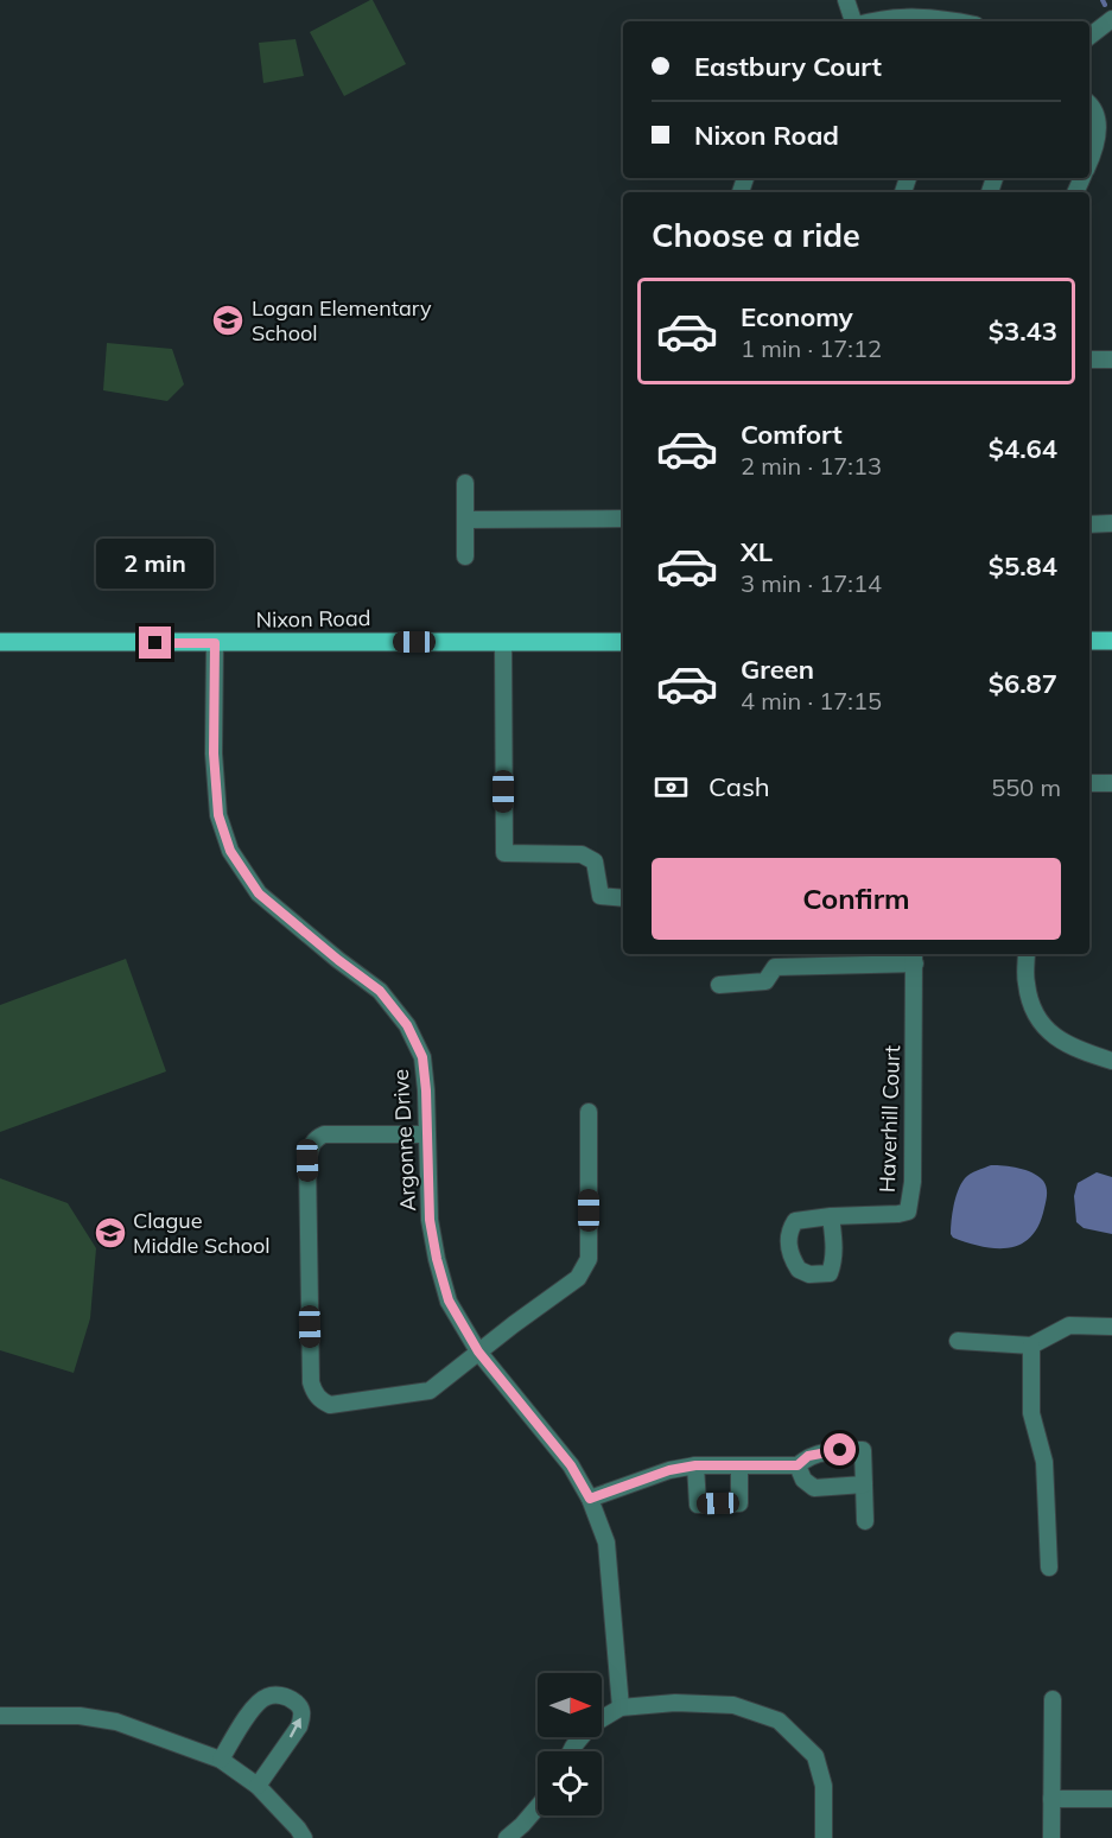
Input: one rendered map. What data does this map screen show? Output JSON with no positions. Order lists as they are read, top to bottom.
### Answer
{
  "streets": {
    "main road": ["Nixon Road"],
    "street": ["Haverhill Court", "Argonne Drive"]
  },
  "crossings": [
    ["Nixon Road", "Argonne Drive"]
  ],
  "places": {
    "school or university": ["Logan Elementary School", "Clague Middle School"]
  },
  "north": "right",
  "page": {
    "banner": ["Eastbury Court", "Nixon Road"],
    "heading": "Choose a ride",
    "list": [
      {
        "name": "Economy",
        "note": "1 min · 17:12",
        "value": "$3.43"
      },
      {
        "name": "Comfort",
        "note": "2 min · 17:13",
        "value": "$4.64"
      },
      {
        "name": "XL",
        "note": "3 min · 17:14",
        "value": "$5.84"
      },
      {
        "name": "Green",
        "note": "4 min · 17:15",
        "value": "$6.87"
      }
    ],
    "bubble": "2 min",
    "pay": ["Cash", "550 m"],
    "buttons": "Confirm"
  }
}
